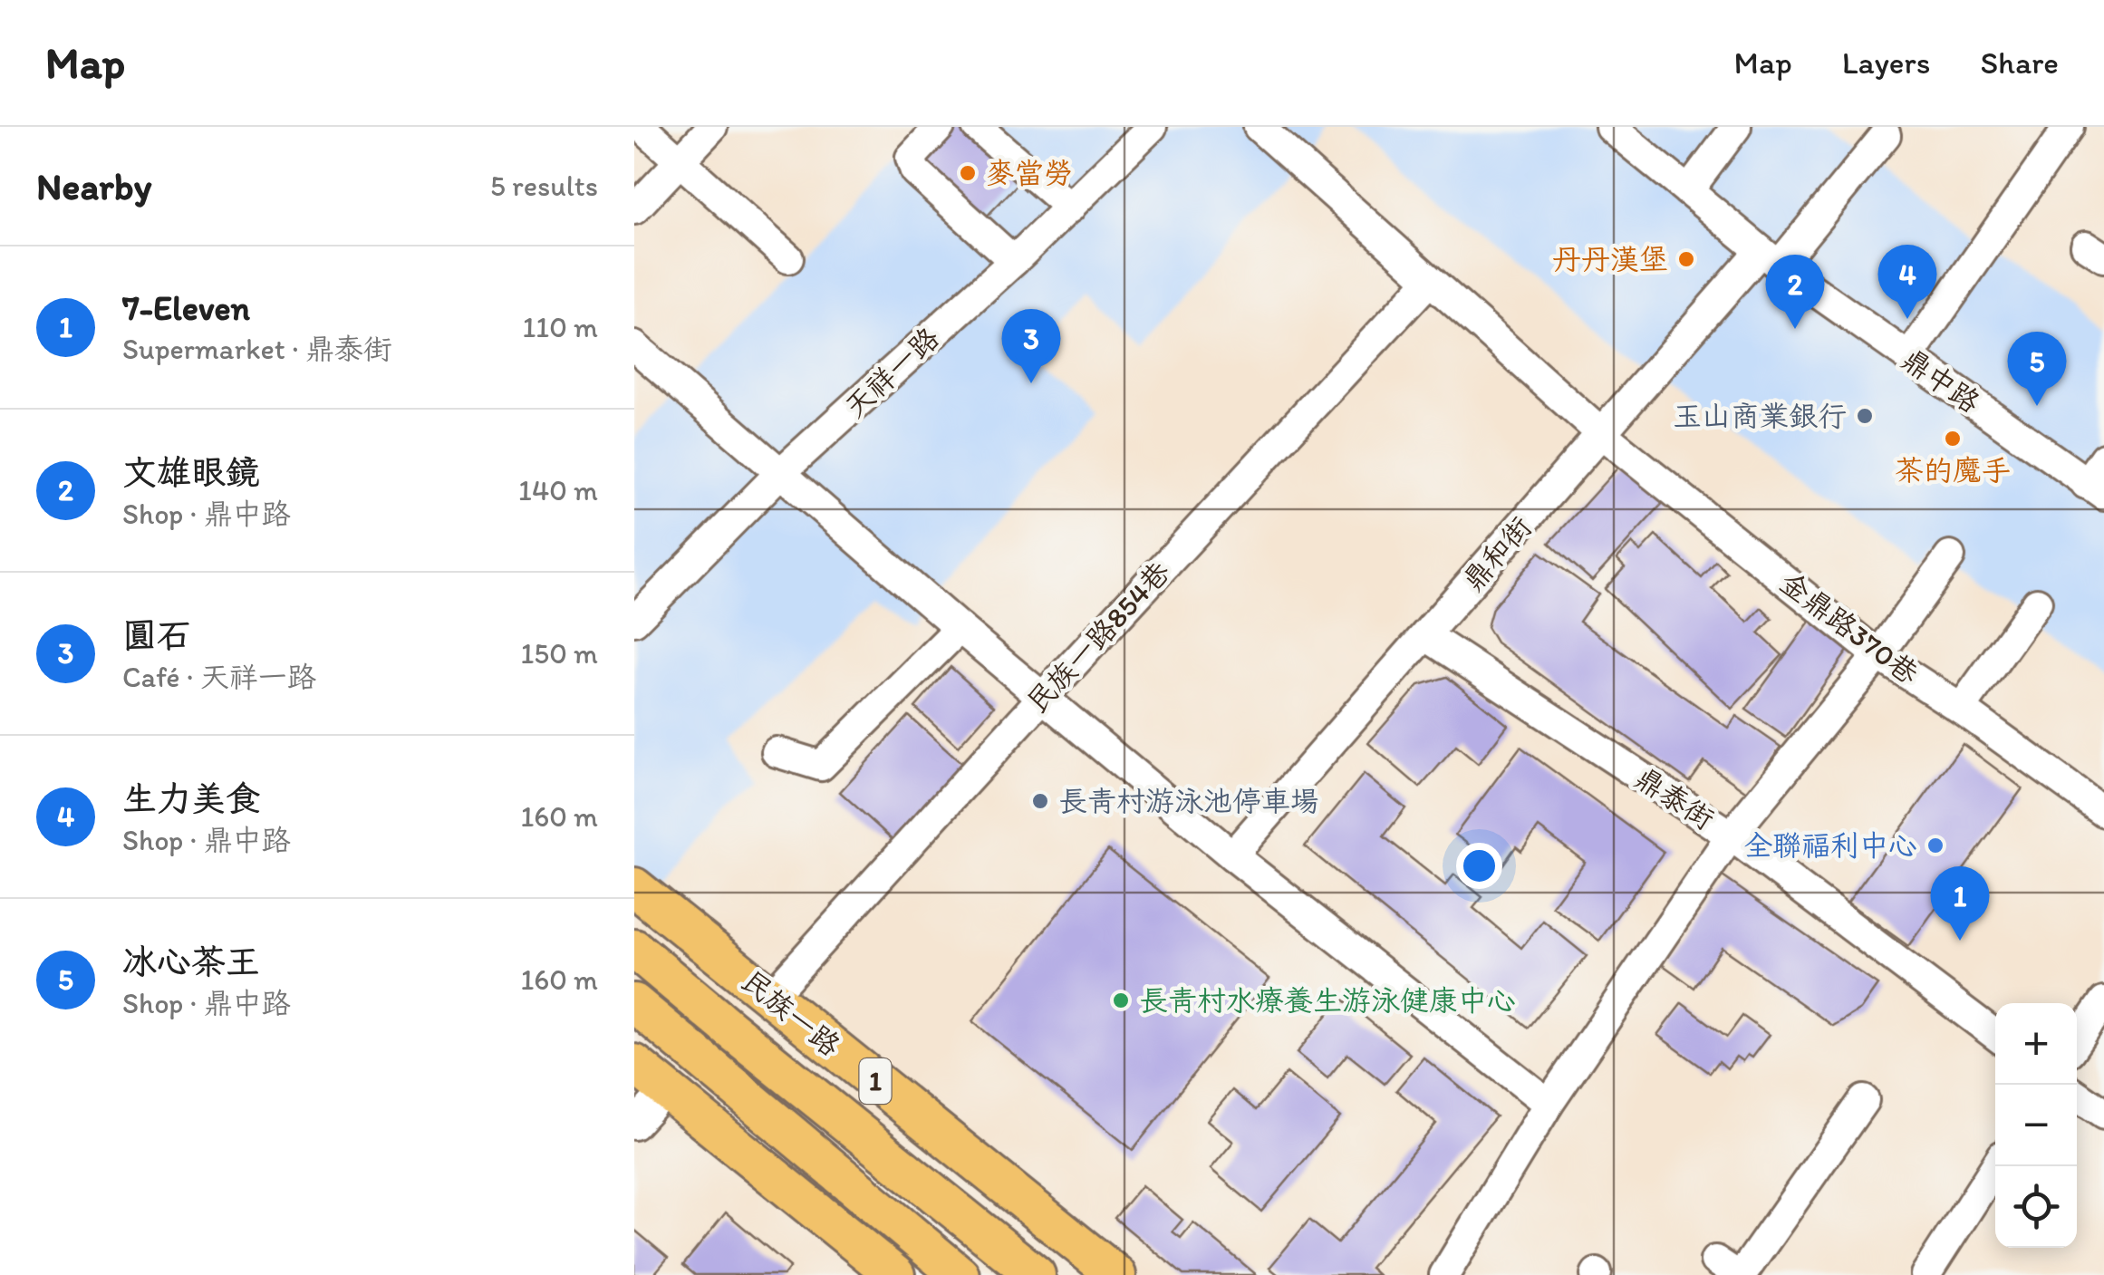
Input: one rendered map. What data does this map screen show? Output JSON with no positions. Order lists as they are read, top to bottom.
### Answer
{
  "streets": {
    "main road": ["民族一路", "1"],
    "street": [
      "天祥一路",
      "鼎中路",
      "鼎和街",
      "金鼎路370巷",
      "民族一路854巷",
      "鼎泰街"
    ]
  },
  "crossings": [
    ["鼎中路", "鼎和街"],
    ["鼎和街", "金鼎路370巷"],
    ["鼎和街", "鼎泰街"],
    ["金鼎路370巷", "民族一路854巷"],
    ["民族一路854巷", "民族一路"]
  ],
  "places": [
    "麥當勞",
    "丹丹漢堡",
    "玉山商業銀行",
    "茶的魔手",
    "長青村游泳池停車場",
    "全聯福利中心",
    "長青村水療養生游泳健康中心"
  ],
  "page": {
    "header": "Map",
    "nav": ["Map", "Layers", "Share"],
    "heading": ["Nearby", "5 results"],
    "list": [
      {
        "mark": "1",
        "name": "7-Eleven",
        "note": "Supermarket · 鼎泰街",
        "value": "110 m"
      },
      {
        "mark": "2",
        "name": "文雄眼鏡",
        "note": "Shop · 鼎中路",
        "value": "140 m"
      },
      {
        "mark": "3",
        "name": "圓石",
        "note": "Café · 天祥一路",
        "value": "150 m"
      },
      {
        "mark": "4",
        "name": "生力美食",
        "note": "Shop · 鼎中路",
        "value": "160 m"
      },
      {
        "mark": "5",
        "name": "冰心茶王",
        "note": "Shop · 鼎中路",
        "value": "160 m"
      }
    ],
    "pins": [
      "4",
      "2",
      "3",
      "5",
      "1"
    ],
    "map_buttons": ["+", "−"]
  }
}
